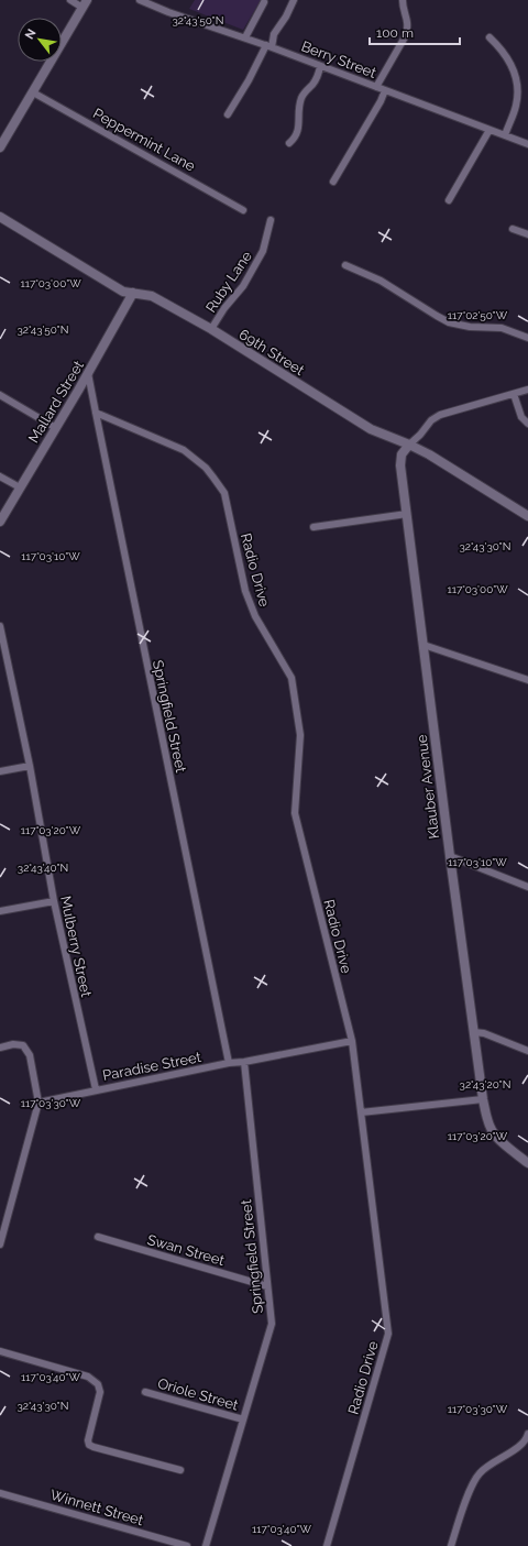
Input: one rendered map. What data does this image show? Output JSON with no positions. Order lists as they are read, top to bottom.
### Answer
{
  "streets": {
    "street": [
      "Berry Street",
      "Peppermint Lane",
      "Ruby Lane",
      "69th Street",
      "Mallard Street",
      "Radio Drive",
      "Springfield Street",
      "Klauber Avenue",
      "Mulberry Street",
      "Paradise Street",
      "Swan Street",
      "Oriole Street",
      "Winnett Street"
    ]
  },
  "crossings": [
    ["Ruby Lane", "69th Street"],
    ["69th Street", "Mallard Street"],
    ["69th Street", "Klauber Avenue"],
    ["Mallard Street", "Springfield Street"],
    ["Radio Drive", "Springfield Street"],
    ["Radio Drive", "Paradise Street"],
    ["Springfield Street", "Paradise Street"],
    ["Springfield Street", "Swan Street"],
    ["Springfield Street", "Oriole Street"],
    ["Mulberry Street", "Paradise Street"]
  ],
  "scale_bar": "100 m",
  "north": "top left",
  "coordinates": [
    "32°43'50\"N",
    "117°03'00\"W",
    "117°02'50\"W",
    "32°43'30\"N",
    "117°03'10\"W",
    "117°03'20\"W",
    "32°43'40\"N",
    "32°43'20\"N",
    "117°03'30\"W",
    "117°03'40\"W"
  ]
}
